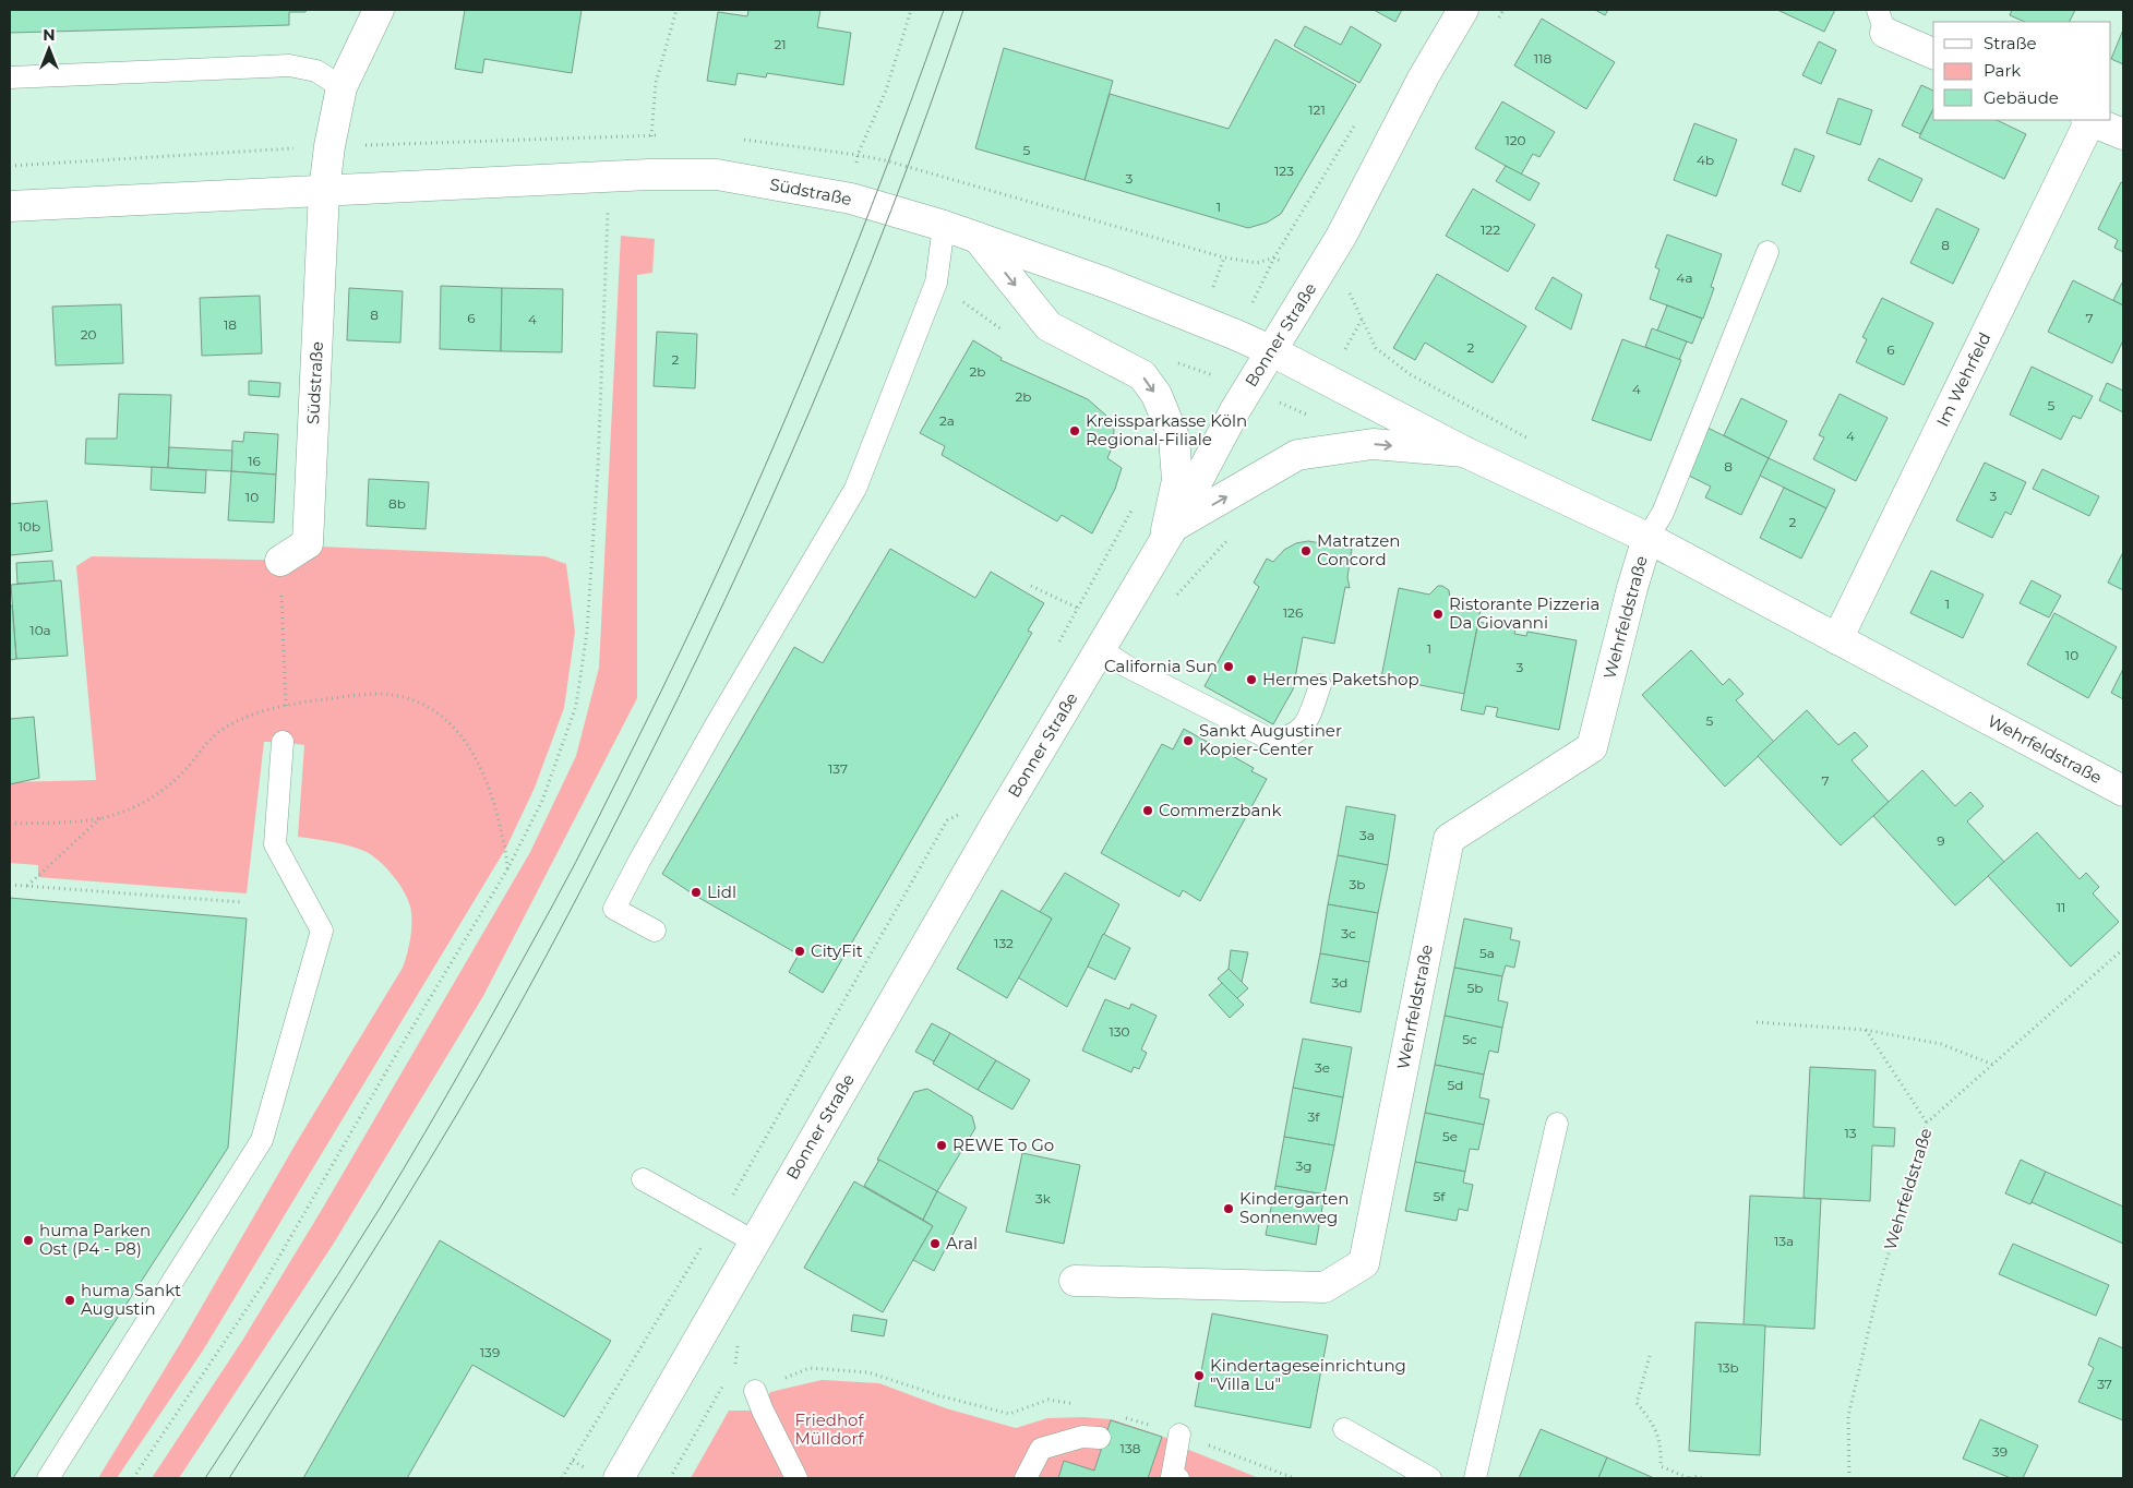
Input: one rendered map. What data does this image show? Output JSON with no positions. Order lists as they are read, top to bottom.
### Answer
{
  "streets": {
    "street": [
      "Südstraße",
      "Bonner Straße",
      "Im Wehrfeld",
      "Wehrfeldstraße"
    ]
  },
  "crossings": [
    ["Südstraße", "Bonner Straße"],
    ["Südstraße", "Wehrfeldstraße"],
    ["Bonner Straße", "Wehrfeldstraße"],
    ["Im Wehrfeld", "Wehrfeldstraße"]
  ],
  "parks": ["Friedhof Mülldorf"],
  "places": [
    "Kreissparkasse Köln Regional-Filiale",
    "Matratzen Concord",
    "Ristorante Pizzeria Da Giovanni",
    "California Sun",
    "Hermes Paketshop",
    "Sankt Augustiner Kopier-Center",
    "Commerzbank",
    "Lidl",
    "CityFit",
    "REWE To Go",
    "Kindergarten Sonnenweg",
    "huma Parken Ost (P4 - P8)",
    "Aral",
    "huma Sankt Augustin",
    "Kindertageseinrichtung \"Villa Lu\""
  ],
  "house_numbers": [
    "21",
    "118",
    "121",
    "120",
    "5",
    "4b",
    "123",
    "3",
    "1",
    "122",
    "8",
    "4a",
    "8",
    "6",
    "7",
    "4",
    "18",
    "20",
    "2",
    "6",
    "2",
    "2b",
    "4",
    "2b",
    "5",
    "2a",
    "4",
    "16",
    "8",
    "3",
    "10",
    "8b",
    "2",
    "10b",
    "1",
    "126",
    "10a",
    "1",
    "10",
    "3",
    "5",
    "137",
    "7",
    "3a",
    "9",
    "3b",
    "11",
    "3c",
    "132",
    "5a",
    "3d",
    "5b",
    "130",
    "5c",
    "3e",
    "5d",
    "3f",
    "13",
    "5e",
    "3g",
    "5f",
    "3k",
    "13a",
    "139",
    "13b",
    "37",
    "138",
    "39"
  ],
  "legend": ["Straße", "Park", "Gebäude"],
  "north": "top"
}
